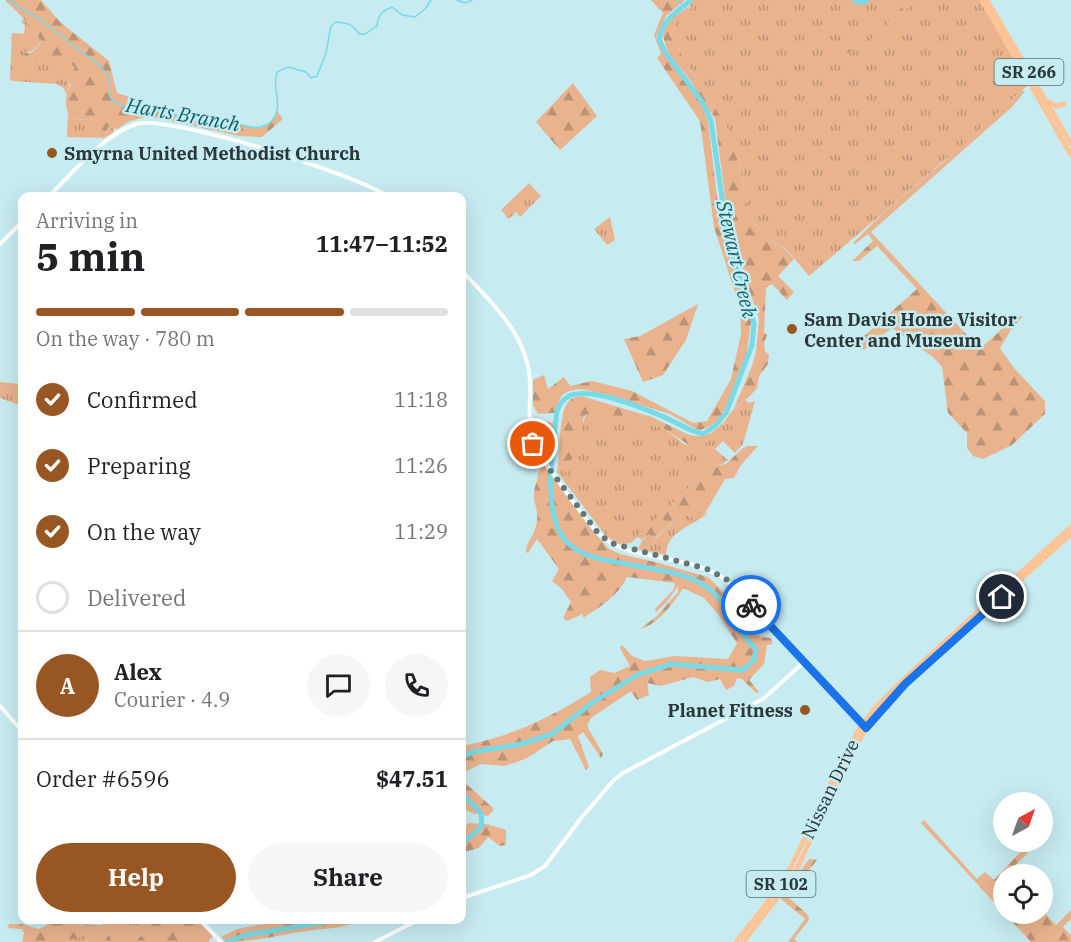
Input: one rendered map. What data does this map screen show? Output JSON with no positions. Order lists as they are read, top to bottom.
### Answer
{
  "streets": {
    "main road": ["SR 266", "Nissan Drive", "SR 102"]
  },
  "water": ["Harts Branch", "Stewart Creek"],
  "places": ["Smyrna United Methodist Church", "Sam Davis Home Visitor Center and Museum", "Planet Fitness"],
  "north": "top right",
  "page": {
    "heading": ["5 min", "Arriving in", "11:47–11:52"],
    "panel": [
      "Alex",
      "Courier · 4.9",
      "Order #6596",
      "$47.51"
    ],
    "bar": "On the way · 780 m",
    "list": [
      ["Confirmed", "11:18"],
      ["Preparing", "11:26"],
      ["On the way", "11:29"],
      "Delivered"
    ],
    "round": "A",
    "buttons": ["Help", "Share"]
  }
}
